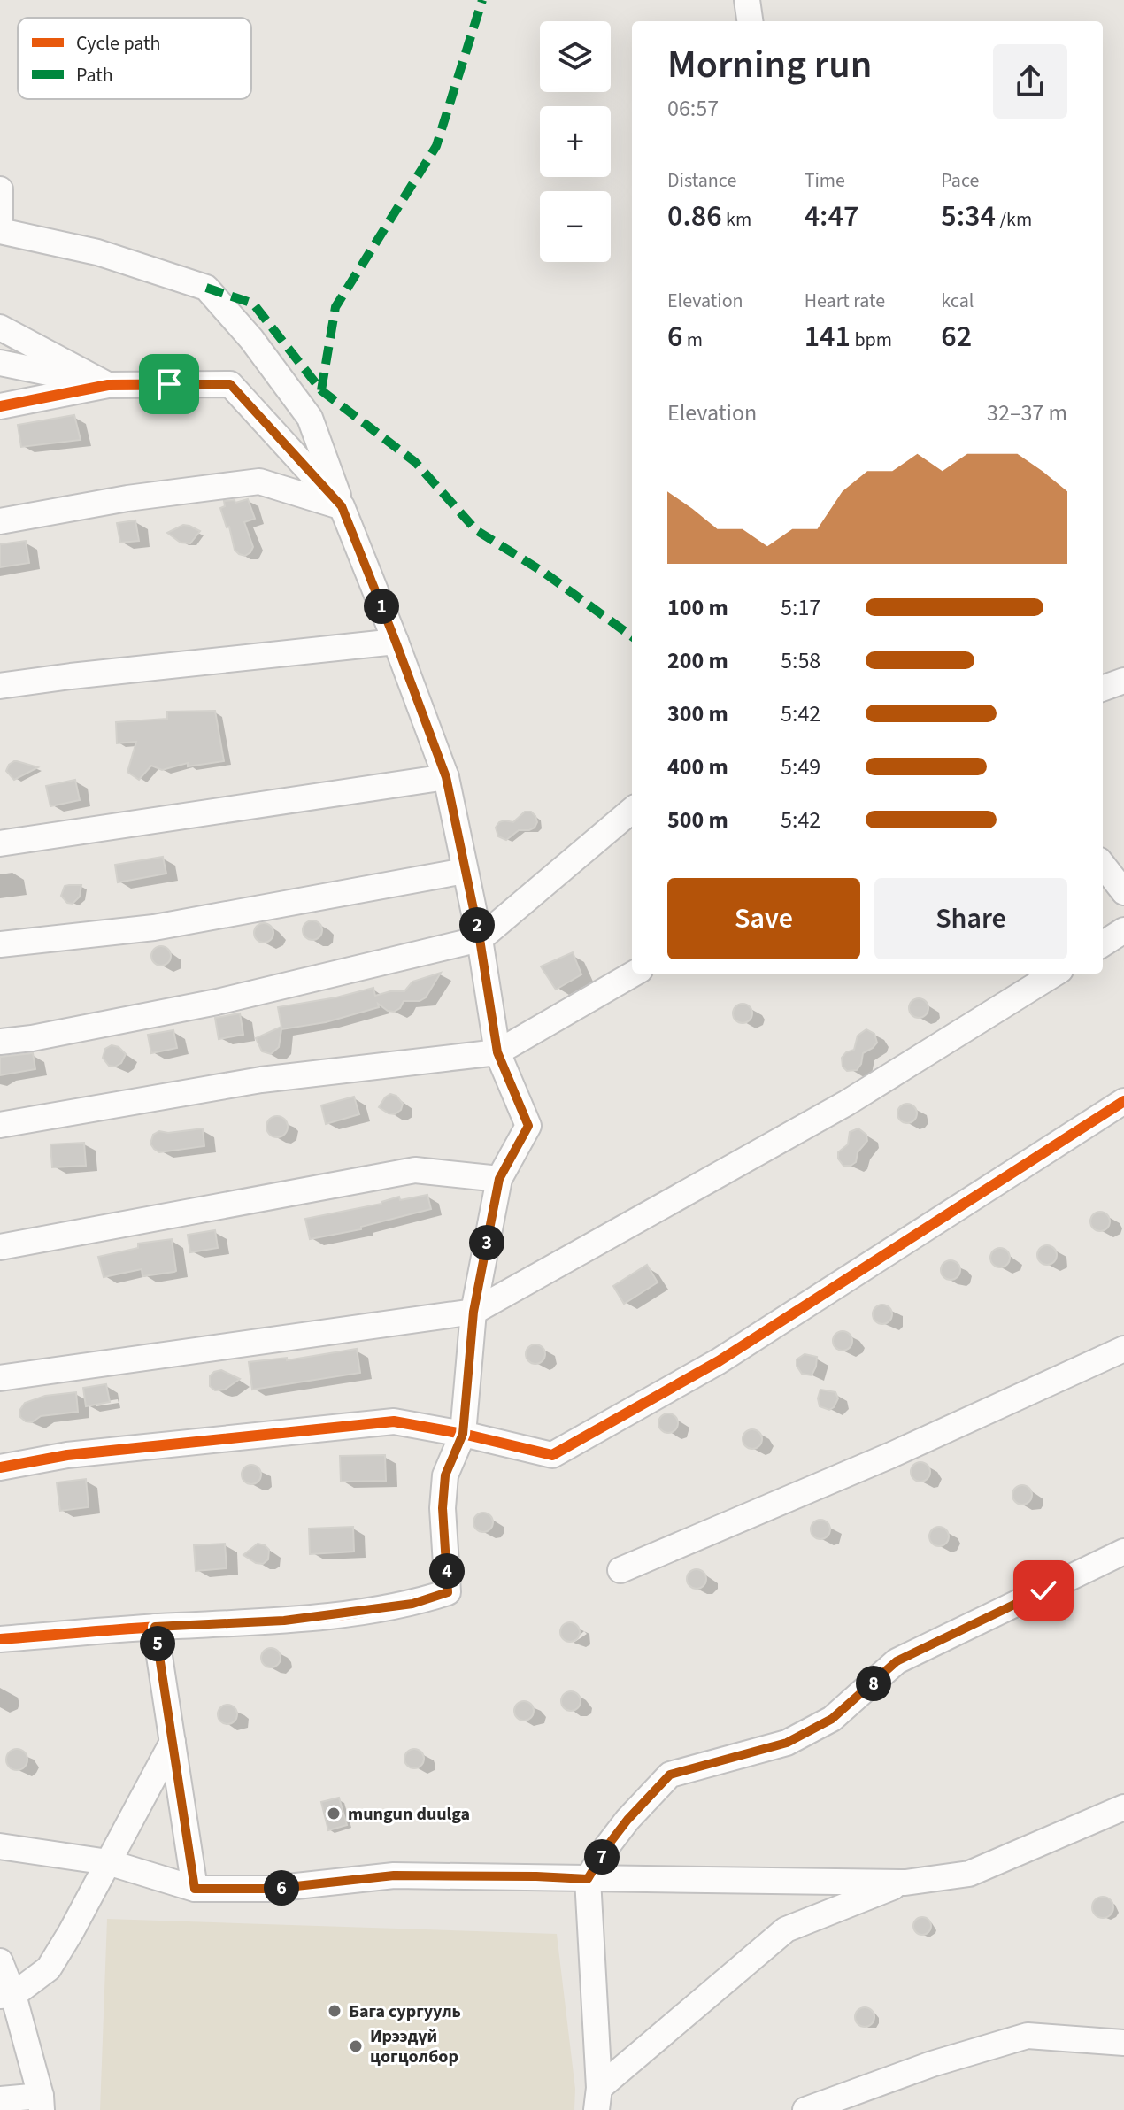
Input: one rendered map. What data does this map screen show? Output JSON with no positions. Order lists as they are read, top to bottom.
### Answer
{
  "places": ["mungun duulga", "Бага сургууль", "Ирээдүй цогцолбор"],
  "legend": ["Cycle path", "Path"],
  "page": {
    "map_buttons": ["+", "−"],
    "heading": ["Morning run", "06:57"],
    "stats": [
      ["Distance", "0.86 km"],
      ["Time", "4:47"],
      ["Pace", "5:34 /km"],
      ["Elevation", "6 m"],
      ["Heart rate", "141 bpm"],
      ["kcal", "62"]
    ],
    "chart": ["Elevation", "32–37 m"],
    "list": [
      {
        "name": "100 m",
        "note": "5:17"
      },
      {
        "name": "200 m",
        "note": "5:58"
      },
      {
        "name": "300 m",
        "note": "5:42"
      },
      {
        "name": "400 m",
        "note": "5:49"
      },
      {
        "name": "500 m",
        "note": "5:42"
      }
    ],
    "pins": [
      "1",
      "2",
      "3",
      "4",
      "5",
      "8",
      "7",
      "6"
    ],
    "buttons": ["Save", "Share"]
  }
}
